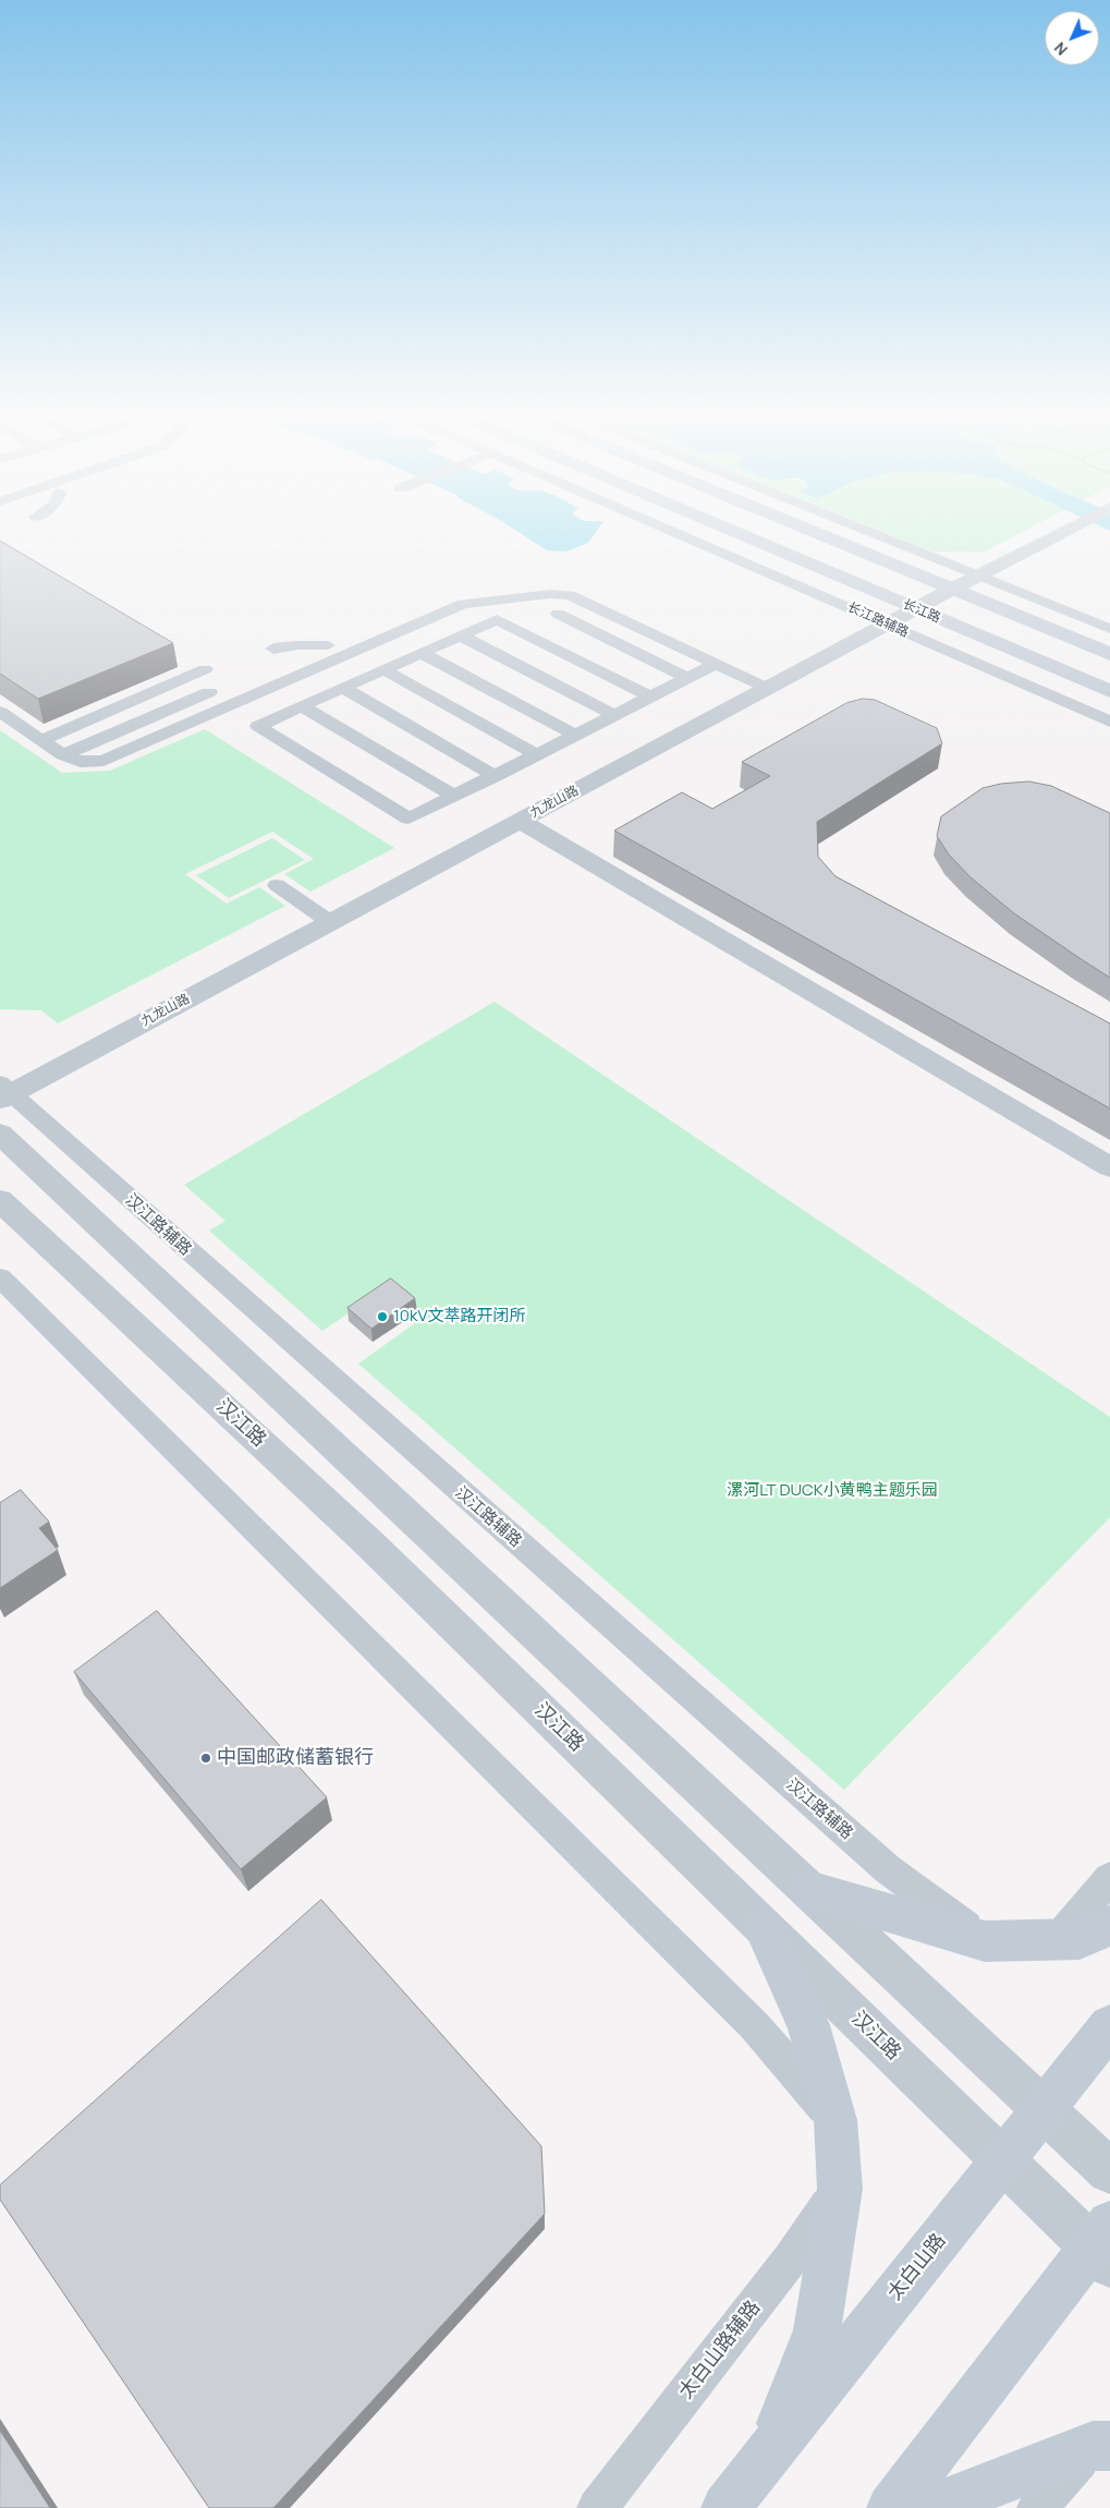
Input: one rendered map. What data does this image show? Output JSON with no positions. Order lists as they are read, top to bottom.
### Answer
{
  "streets": {
    "main road": ["长江路", "太白山路"],
    "street": [
      "长江路辅路",
      "九龙山路",
      "汉江路辅路",
      "汉江路",
      "太白山路辅路"
    ]
  },
  "crossings": [
    ["长江路", "九龙山路"],
    ["长江路辅路", "九龙山路"],
    ["九龙山路", "汉江路辅路"],
    ["汉江路", "太白山路"]
  ],
  "parks": ["漯河LT DUCK小黄鸭主题乐园"],
  "places": ["10kV文萃路开闭所", "中国邮政储蓄银行"],
  "north": "bottom left"
}
